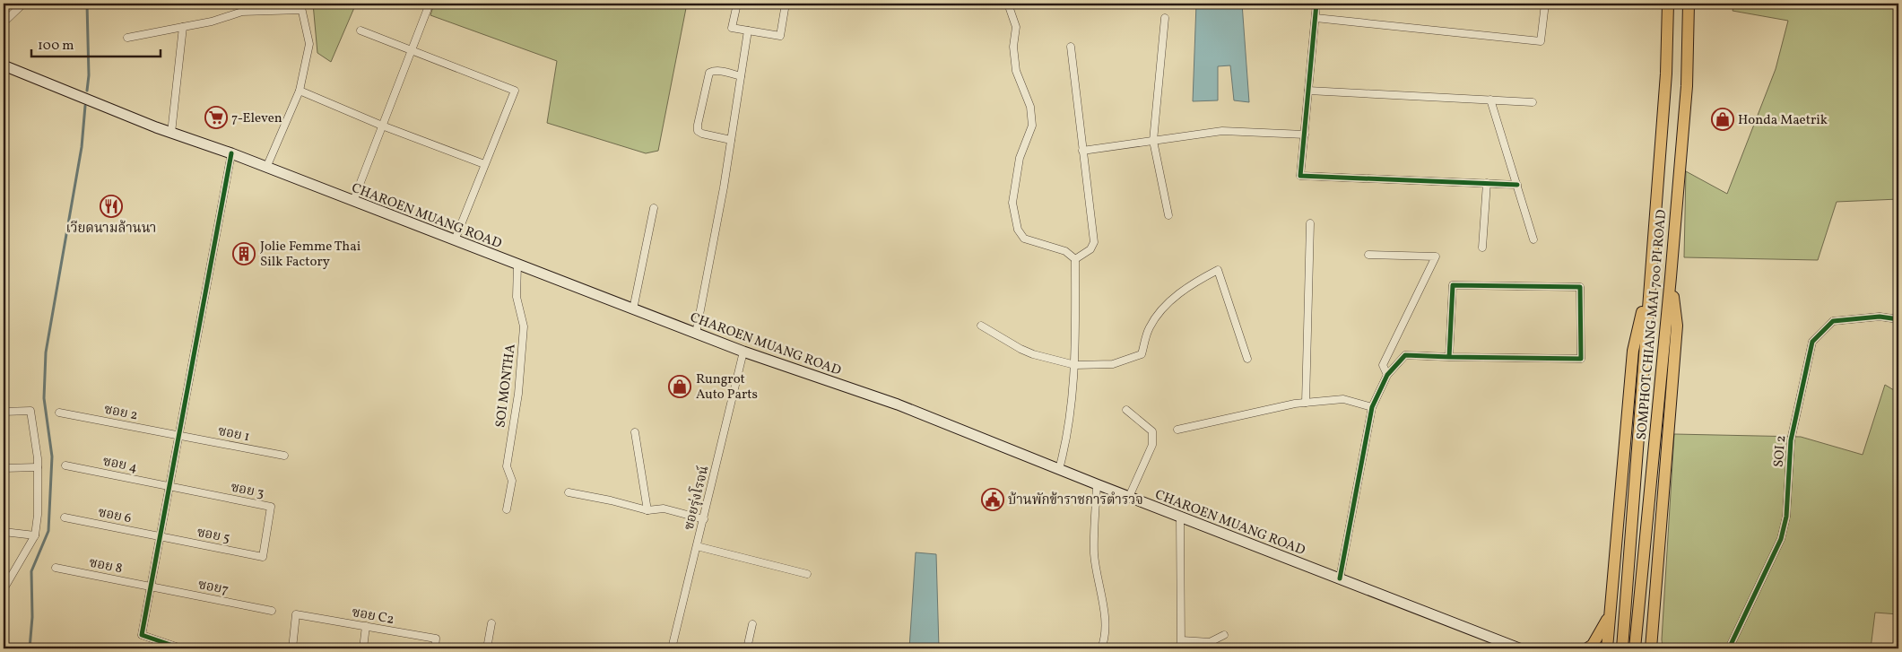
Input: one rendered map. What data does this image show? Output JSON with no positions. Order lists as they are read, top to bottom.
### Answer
{
  "streets": {
    "main road": ["CHAROEN MUANG ROAD", "SOMPHOT CHIANG MAI 700 PI ROAD"],
    "street": [
      "SOI MONTHA",
      "ซอย 2",
      "ซอย 1",
      "SOI 2",
      "ซอย 4",
      "ซอย 3",
      "ซอยรุ่งโรจน์",
      "ซอย 6",
      "ซอย 5",
      "ซอย 8",
      "ซอย7",
      "ซอย C2"
    ]
  },
  "crossings": [
    ["CHAROEN MUANG ROAD", "SOI MONTHA"],
    ["CHAROEN MUANG ROAD", "ซอยรุ่งโรจน์"],
    ["ซอย 2", "ซอย 1"],
    ["ซอย 4", "ซอย 3"],
    ["ซอย 3", "ซอย 5"],
    ["ซอย 6", "ซอย 5"],
    ["ซอย 8", "ซอย7"]
  ],
  "places": {
    "supermarket": ["7-Eleven"],
    "shop": ["Honda Maetrik", "Rungrot Auto Parts"],
    "restaurant": ["เวียดนามล้านนา"],
    "building": ["Jolie Femme Thai Silk Factory"],
    "public building": ["บ้านพักข้าราชการตำรวจ"]
  },
  "scale_bar": "100 m"
}
